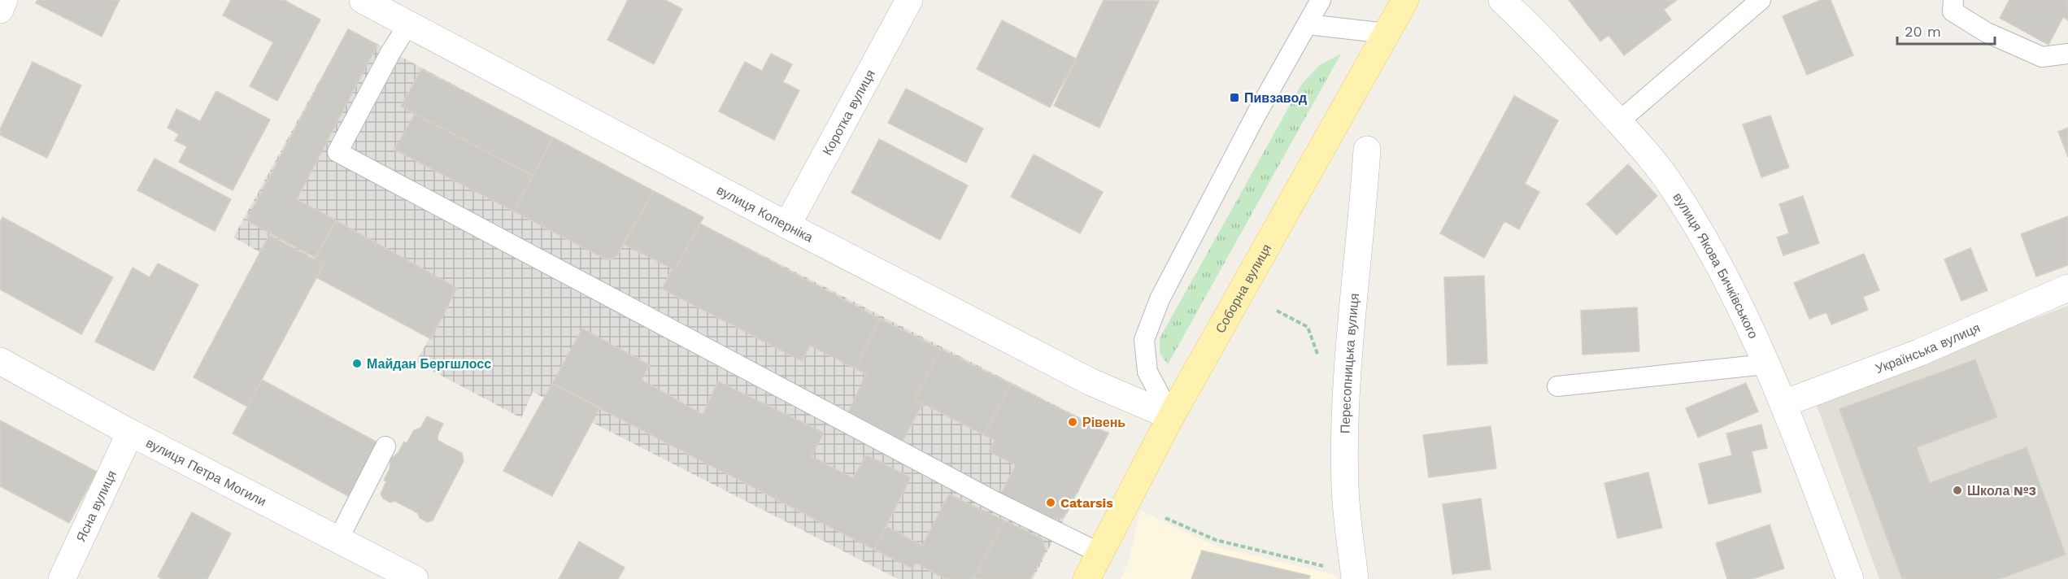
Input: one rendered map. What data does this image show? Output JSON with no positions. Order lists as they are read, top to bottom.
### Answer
{
  "streets": {
    "main road": ["Соборна вулиця"],
    "street": [
      "Коротка вулиця",
      "вулиця Коперніка",
      "вулиця Якова Бичківського",
      "Українська вулиця",
      "Пересопницька вулиця",
      "вулиця Петра Могили",
      "Ясна вулиця"
    ]
  },
  "crossings": [
    ["Коротка вулиця", "вулиця Коперніка"],
    ["вулиця Коперніка", "Соборна вулиця"],
    ["вулиця Якова Бичківського", "Українська вулиця"],
    ["вулиця Петра Могили", "Ясна вулиця"]
  ],
  "places": {
    "transit": ["Пивзавод"],
    "other": [
      "Майдан Бергшлосс",
      "Рівень",
      "Школа №3",
      "Catarsis"
    ]
  },
  "scale_bar": "20 m"
}
